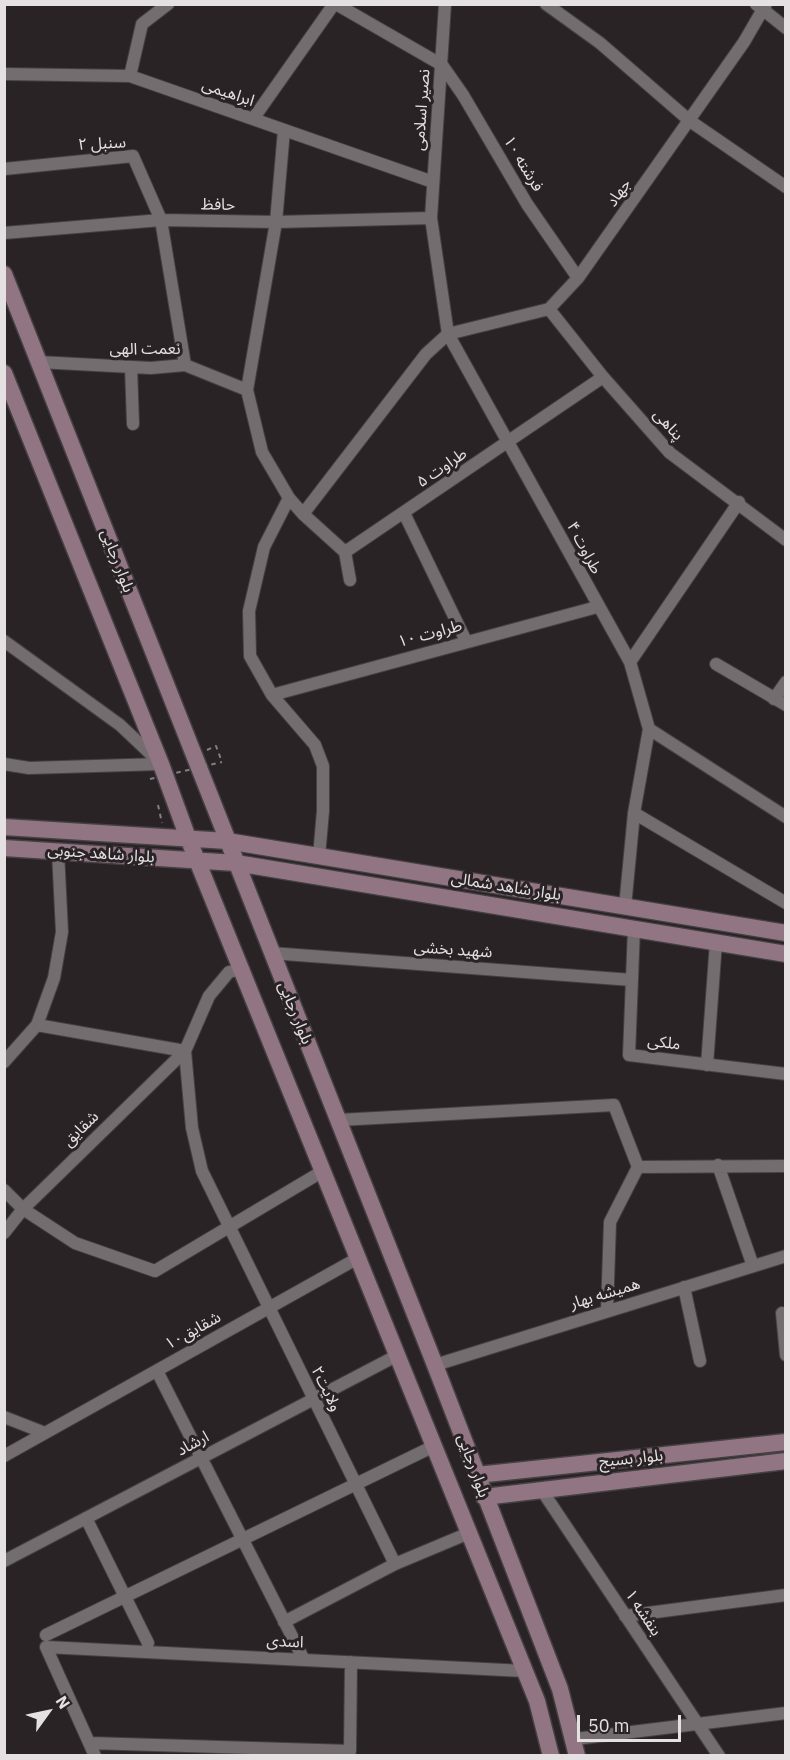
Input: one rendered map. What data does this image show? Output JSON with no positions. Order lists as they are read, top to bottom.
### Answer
{
  "streets": {
    "main road": [
      "بلوار رجایی",
      "بلوار شاهد جنوبی",
      "بلوار شاهد شمالی",
      "بلوار بسیج"
    ],
    "street": [
      "ابراهیمی",
      "نصیر اسلامی",
      "سنبل ۲",
      "فرشته ۱۰",
      "جهاد",
      "حافظ",
      "نعمت الهی",
      "پناهی",
      "طراوت ۵",
      "طراوت ۴",
      "طراوت ۱۰",
      "شهید بخشی",
      "ملکی",
      "شقایق",
      "همیشه بهار",
      "شقایق۱۰",
      "ولایت۲",
      "ارشاد",
      "بنفشه ۱",
      "اسدی"
    ]
  },
  "crossings": [
    ["ابراهیمی", "نصیر اسلامی"],
    ["نصیر اسلامی", "فرشته ۱۰"],
    ["نصیر اسلامی", "حافظ"],
    ["نصیر اسلامی", "طراوت ۴"],
    ["سنبل ۲", "حافظ"],
    ["فرشته ۱۰", "جهاد"],
    ["جهاد", "پناهی"],
    ["حافظ", "طراوت ۴"],
    ["نعمت الهی", "بلوار رجایی"],
    ["پناهی", "طراوت ۵"],
    ["طراوت ۵", "طراوت ۴"],
    ["طراوت ۴", "طراوت ۱۰"],
    ["طراوت ۴", "بلوار شاهد شمالی"],
    ["بلوار رجایی", "بلوار شاهد جنوبی"],
    ["بلوار رجایی", "بلوار شاهد شمالی"],
    ["بلوار رجایی", "شهید بخشی"],
    ["بلوار رجایی", "همیشه بهار"],
    ["بلوار رجایی", "شقایق۱۰"],
    ["بلوار رجایی", "ارشاد"],
    ["بلوار رجایی", "بلوار بسیج"],
    ["بلوار رجایی", "اسدی"],
    ["بلوار شاهد جنوبی", "بلوار شاهد شمالی"],
    ["بلوار شاهد شمالی", "ملکی"],
    ["شهید بخشی", "ملکی"],
    ["شقایق", "ولایت۲"],
    ["شقایق۱۰", "ولایت۲"],
    ["ولایت۲", "ارشاد"],
    ["بلوار بسیج", "بنفشه ۱"]
  ],
  "scale_bar": "50 m",
  "north": "top right"
}
